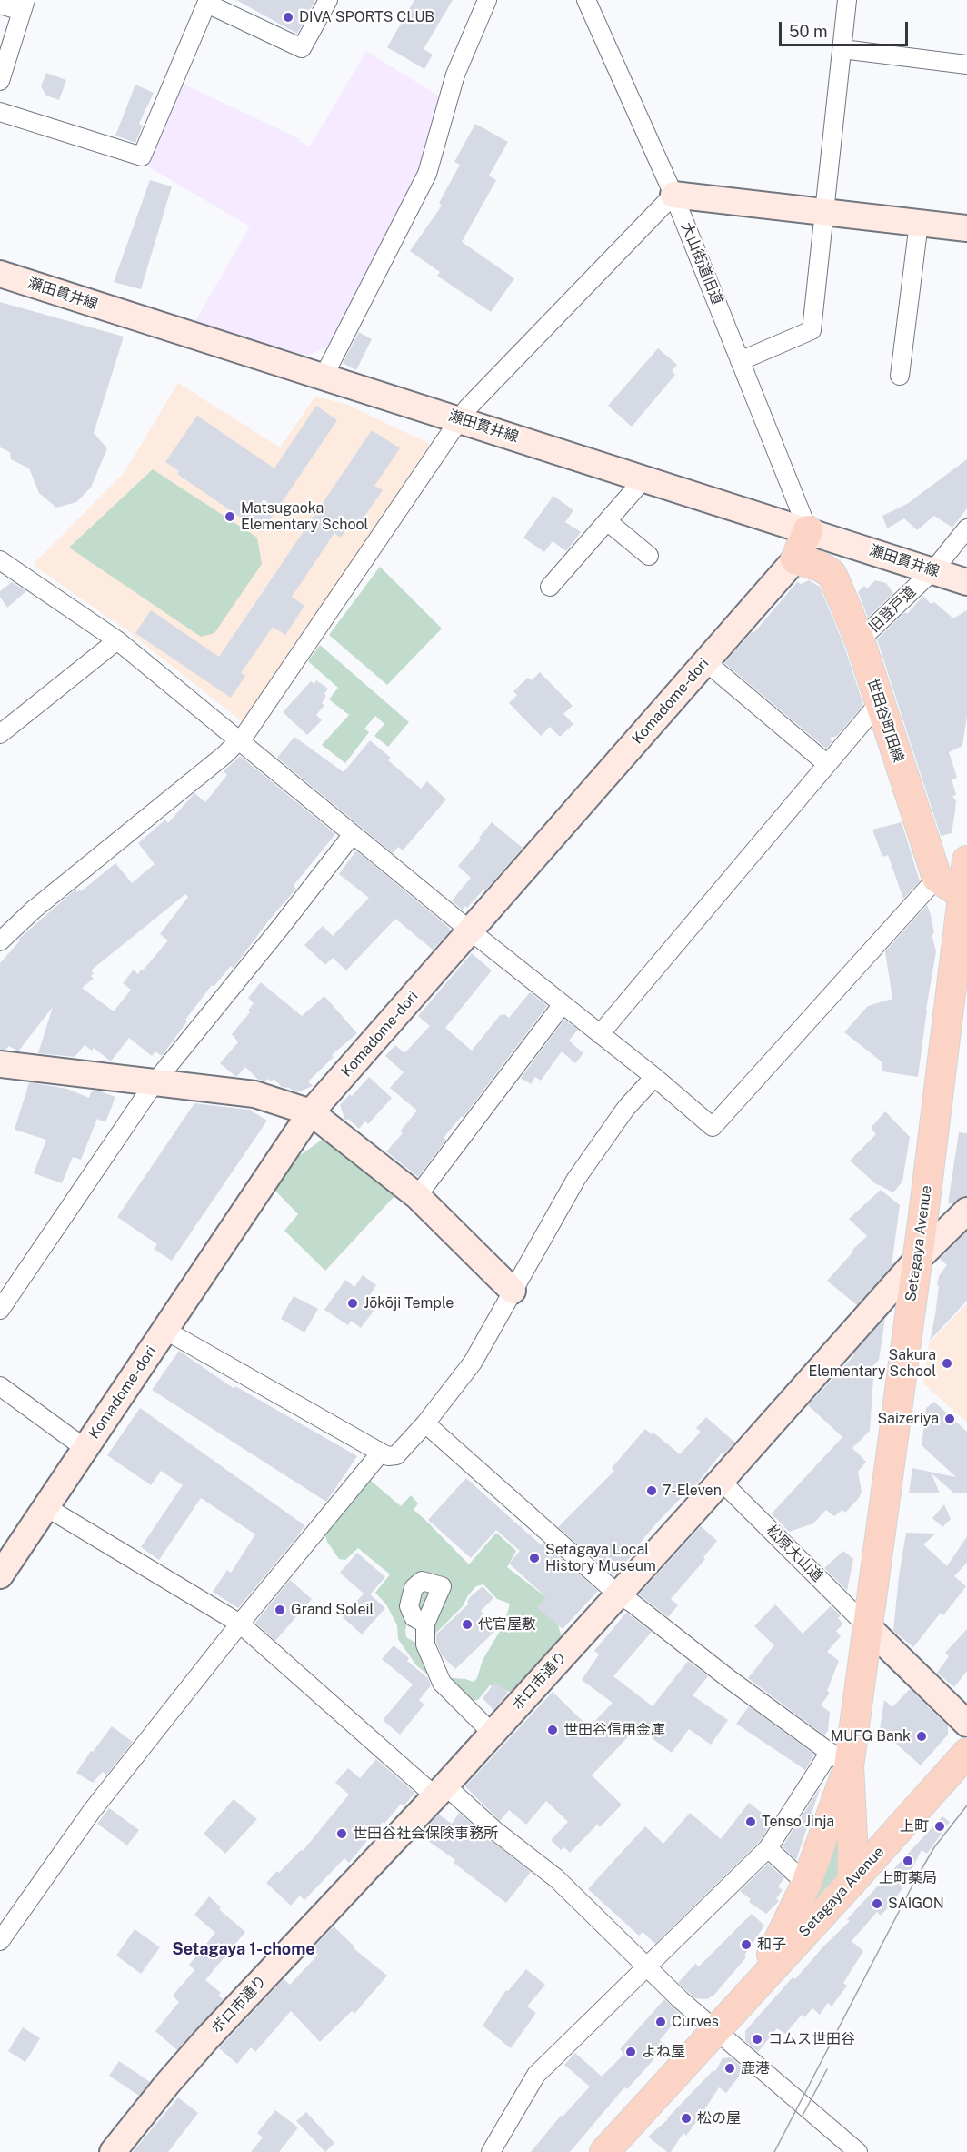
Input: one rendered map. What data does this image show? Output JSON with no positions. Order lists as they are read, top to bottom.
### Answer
{
  "streets": {
    "main road": ["Komadome-dori", "世田谷町田線", "Setagaya Avenue"],
    "street": [
      "大山街道旧道",
      "瀬田貫井線",
      "旧登戸道",
      "松原大山道",
      "ボロ市通り"
    ]
  },
  "crossings": [
    ["大山街道旧道", "瀬田貫井線"],
    ["大山街道旧道", "Komadome-dori"],
    ["瀬田貫井線", "旧登戸道"],
    ["瀬田貫井線", "Komadome-dori"],
    ["旧登戸道", "世田谷町田線"],
    ["Komadome-dori", "世田谷町田線"],
    ["Setagaya Avenue", "松原大山道"],
    ["Setagaya Avenue", "ボロ市通り"],
    ["松原大山道", "ボロ市通り"]
  ],
  "districts": ["Setagaya 1-chome"],
  "places": [
    "DIVA SPORTS CLUB",
    "Matsugaoka Elementary School",
    "Jōkōji Temple",
    "Sakura Elementary School",
    "Saizeriya",
    "7-Eleven",
    "Setagaya Local History Museum",
    "Grand Soleil",
    "代官屋敷",
    "世田谷信用金庫",
    "MUFG Bank",
    "Tenso Jinja",
    "上町",
    "世田谷社会保険事務所",
    "上町薬局",
    "SAIGON",
    "和子",
    "Curves",
    "コムス世田谷",
    "よね屋",
    "鹿港",
    "松の屋"
  ],
  "scale_bar": "50 m"
}
